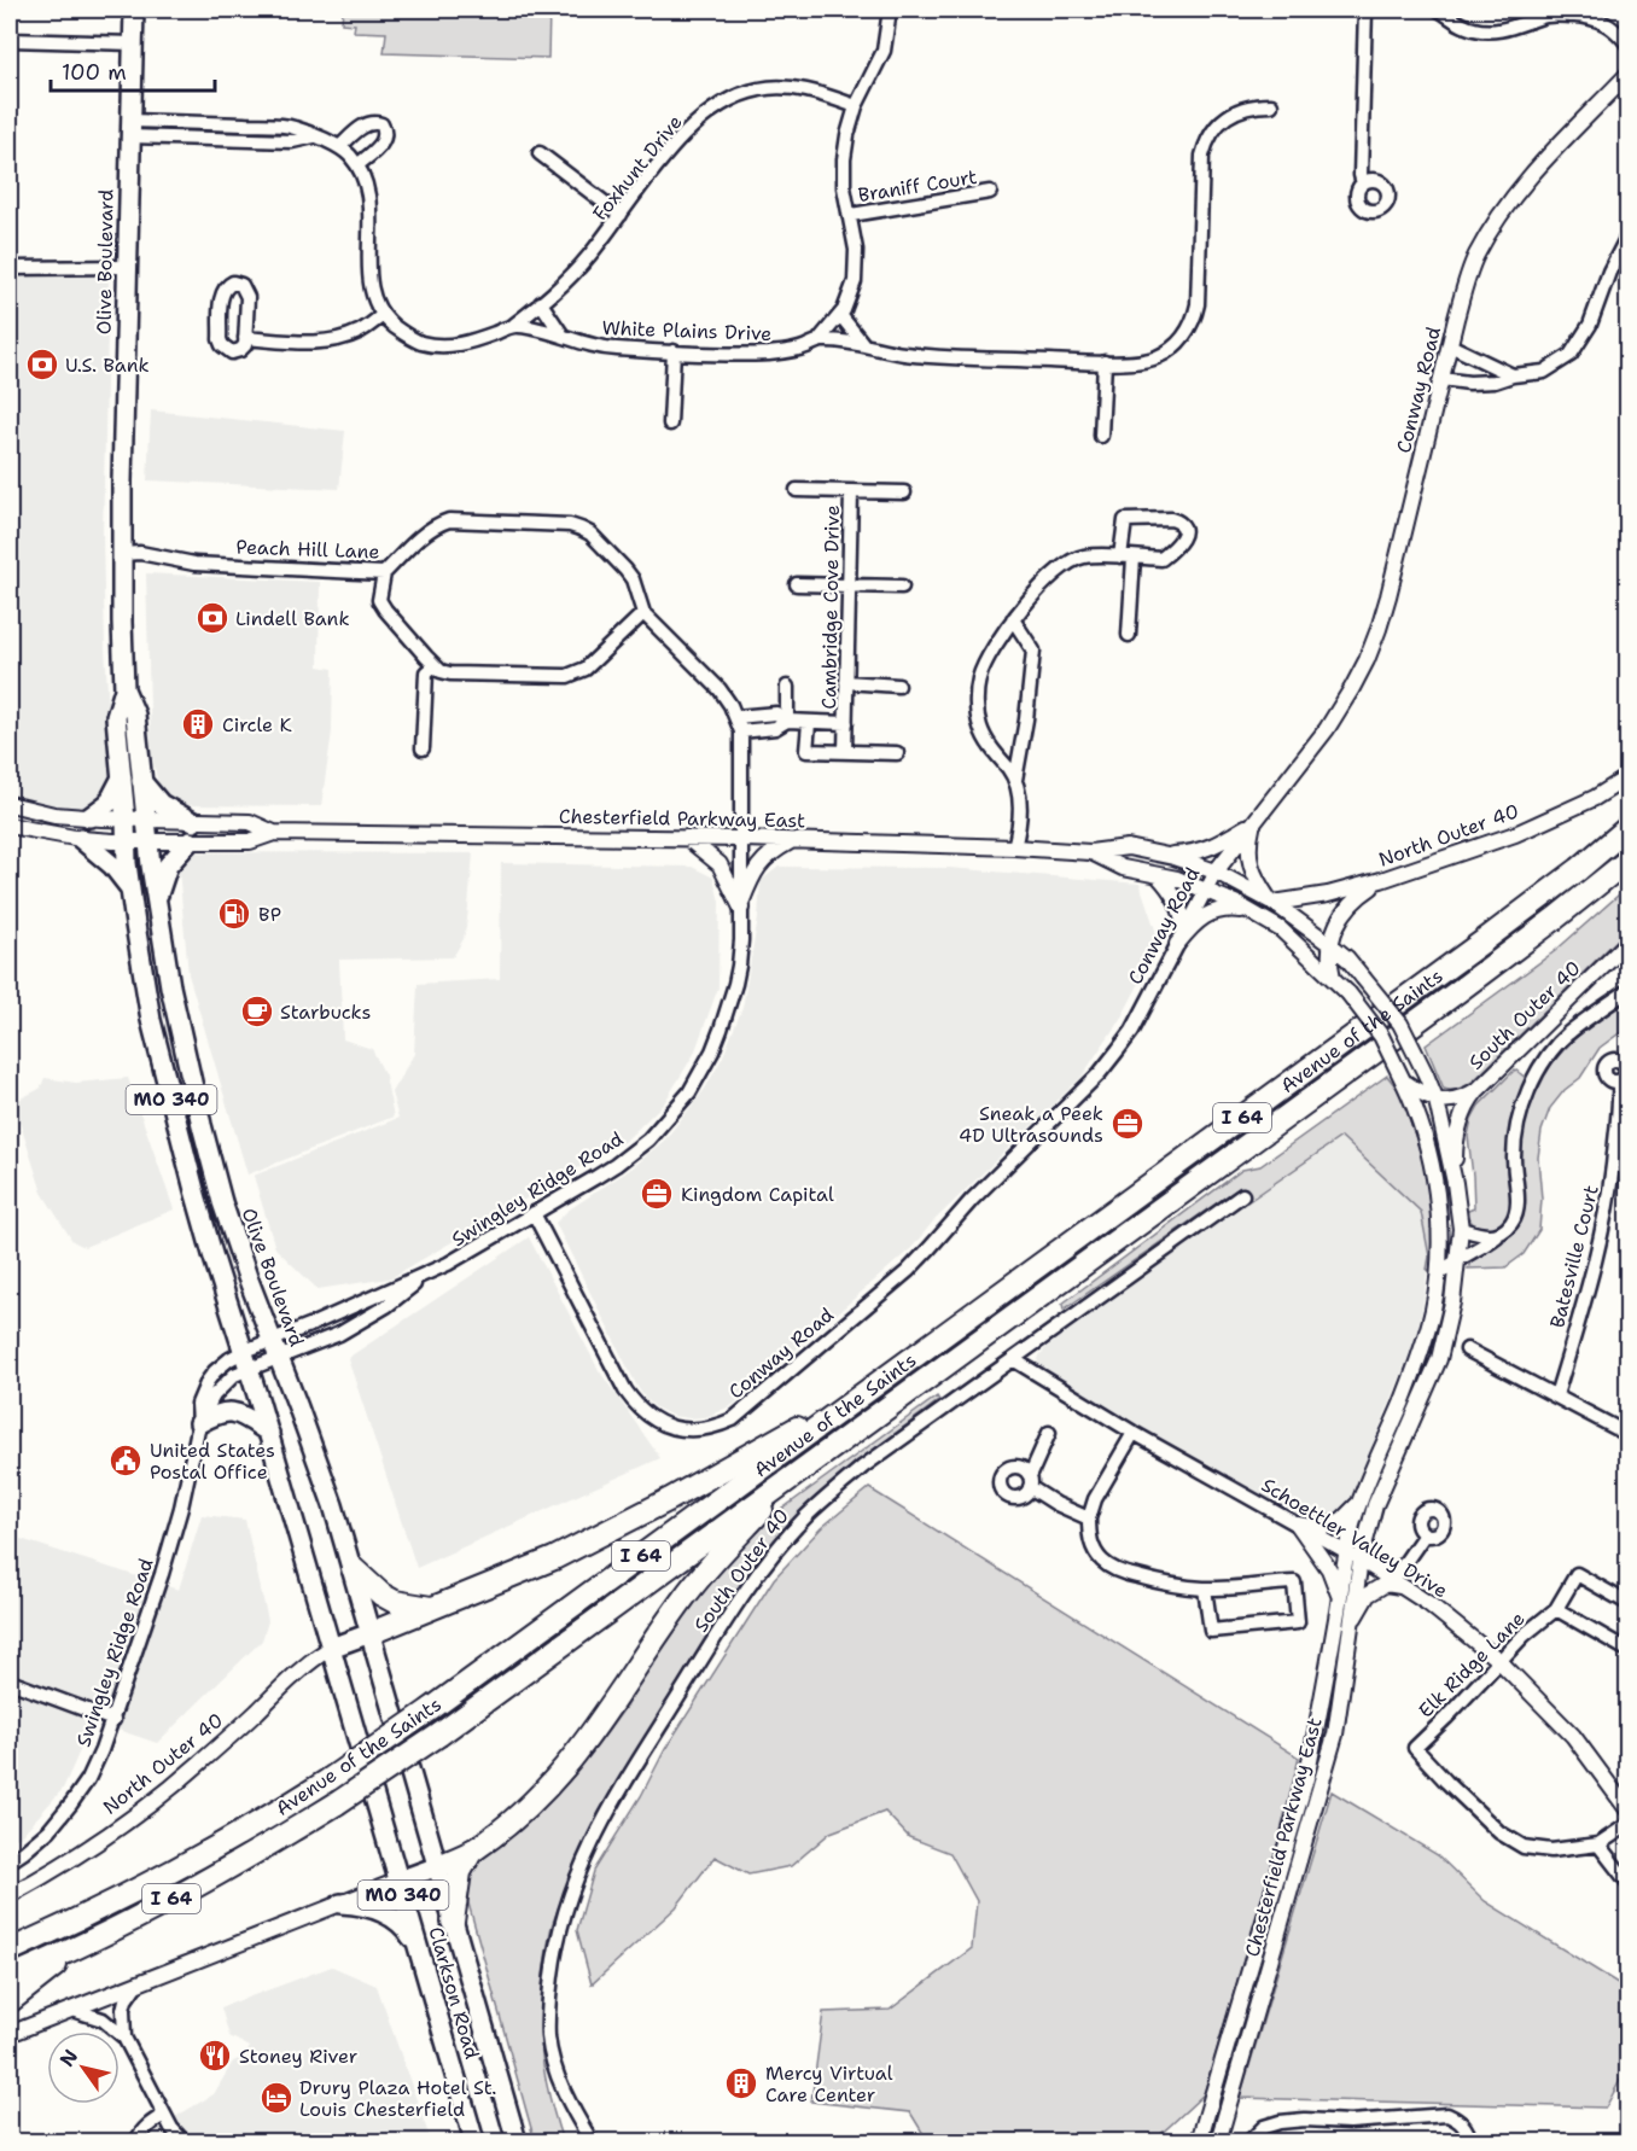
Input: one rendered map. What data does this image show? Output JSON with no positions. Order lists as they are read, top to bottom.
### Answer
{
  "streets": {
    "highway": ["Avenue of the Saints", "I 64"],
    "main road": ["Olive Boulevard", "MO 340", "Clarkson Road"],
    "street": [
      "Foxhunt Drive",
      "Braniff Court",
      "White Plains Drive",
      "Conway Road",
      "Peach Hill Lane",
      "Cambridge Cove Drive",
      "Chesterfield Parkway East",
      "North Outer 40",
      "South Outer 40",
      "Swingley Ridge Road",
      "Batesville Court",
      "Schoettler Valley Drive",
      "Elk Ridge Lane"
    ]
  },
  "crossings": [
    ["Foxhunt Drive", "White Plains Drive"],
    ["Olive Boulevard", "Peach Hill Lane"],
    ["Olive Boulevard", "Chesterfield Parkway East"],
    ["Olive Boulevard", "North Outer 40"],
    ["Olive Boulevard", "Swingley Ridge Road"],
    ["Olive Boulevard", "Clarkson Road"],
    ["Conway Road", "Chesterfield Parkway East"],
    ["Conway Road", "Swingley Ridge Road"],
    ["Peach Hill Lane", "Cambridge Cove Drive"],
    ["Peach Hill Lane", "Chesterfield Parkway East"],
    ["Peach Hill Lane", "Swingley Ridge Road"],
    ["Chesterfield Parkway East", "North Outer 40"],
    ["Chesterfield Parkway East", "South Outer 40"],
    ["Chesterfield Parkway East", "Swingley Ridge Road"],
    ["Chesterfield Parkway East", "Schoettler Valley Drive"],
    ["North Outer 40", "Clarkson Road"],
    ["South Outer 40", "Schoettler Valley Drive"],
    ["Schoettler Valley Drive", "Elk Ridge Lane"]
  ],
  "places": {
    "bank": ["U.S. Bank", "Lindell Bank"],
    "building": ["Circle K", "Mercy Virtual Care Center"],
    "fuel station": ["BP"],
    "cafe": ["Starbucks"],
    "office": ["Sneak a Peek 4D Ultrasounds", "Kingdom Capital"],
    "public building": ["United States Postal Office"],
    "restaurant": ["Stoney River"],
    "hotel": ["Drury Plaza Hotel St. Louis Chesterfield"]
  },
  "scale_bar": "100 m",
  "north": "top left"
}
